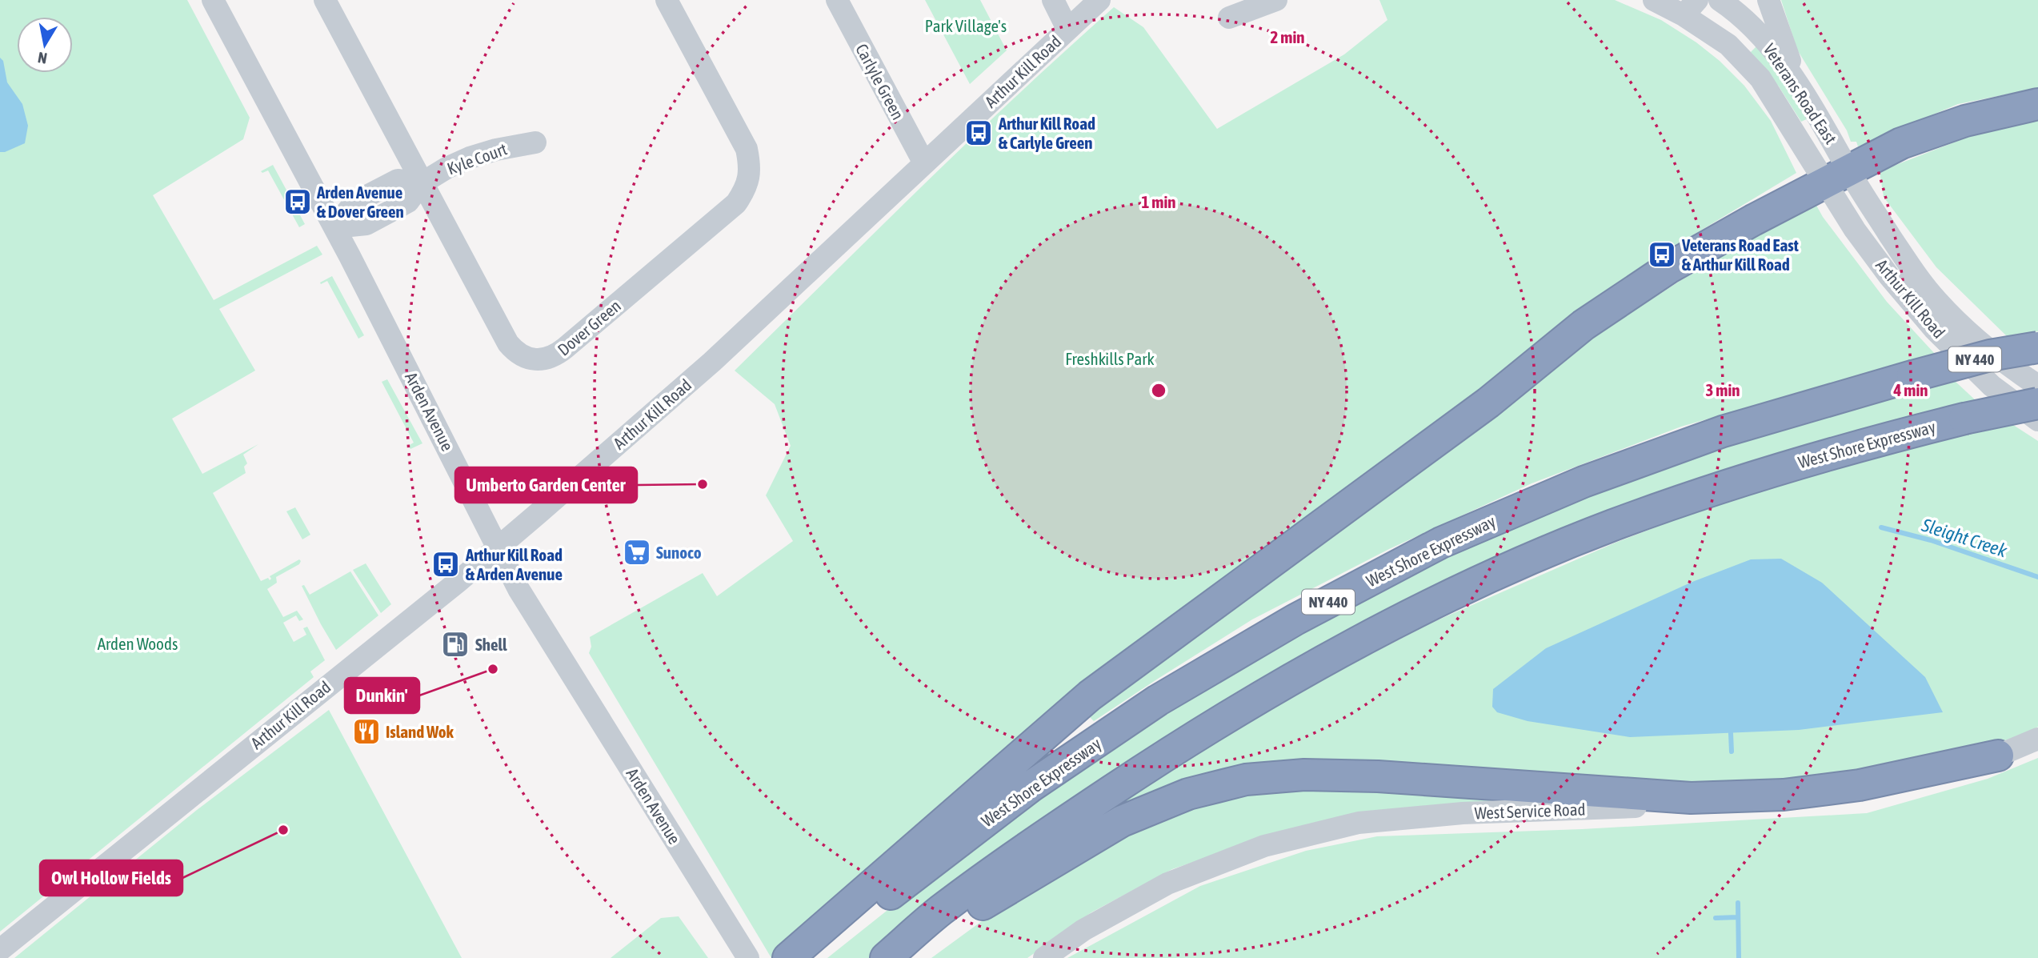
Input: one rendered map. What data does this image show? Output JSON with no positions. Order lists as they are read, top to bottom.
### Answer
{
  "streets": {
    "highway": ["NY 440", "West Shore Expressway"],
    "street": [
      "Arthur Kill Road",
      "Carlyle Green",
      "Veterans Road East",
      "Kyle Court",
      "Dover Green",
      "Arden Avenue",
      "West Service Road"
    ]
  },
  "crossings": [
    ["Arthur Kill Road", "Carlyle Green"],
    ["Arthur Kill Road", "Veterans Road East"],
    ["Arthur Kill Road", "Arden Avenue"],
    ["Kyle Court", "Dover Green"],
    ["Kyle Court", "Arden Avenue"]
  ],
  "water": ["Sleight Creek"],
  "parks": ["Park Village's", "Freshkills Park", "Arden Woods"],
  "places": {
    "bus stop": [
      "Arthur Kill Road & Carlyle Green",
      "Arden Avenue & Dover Green",
      "Veterans Road East & Arthur Kill Road",
      "Arthur Kill Road & Arden Avenue"
    ],
    "other": ["Umberto Garden Center", "Dunkin'", "Owl Hollow Fields"],
    "supermarket": ["Sunoco"],
    "fuel station": ["Shell"],
    "restaurant": ["Island Wok"]
  },
  "north": "bottom",
  "rings": [
    "2 min",
    "1 min",
    "3 min",
    "4 min"
  ]
}
